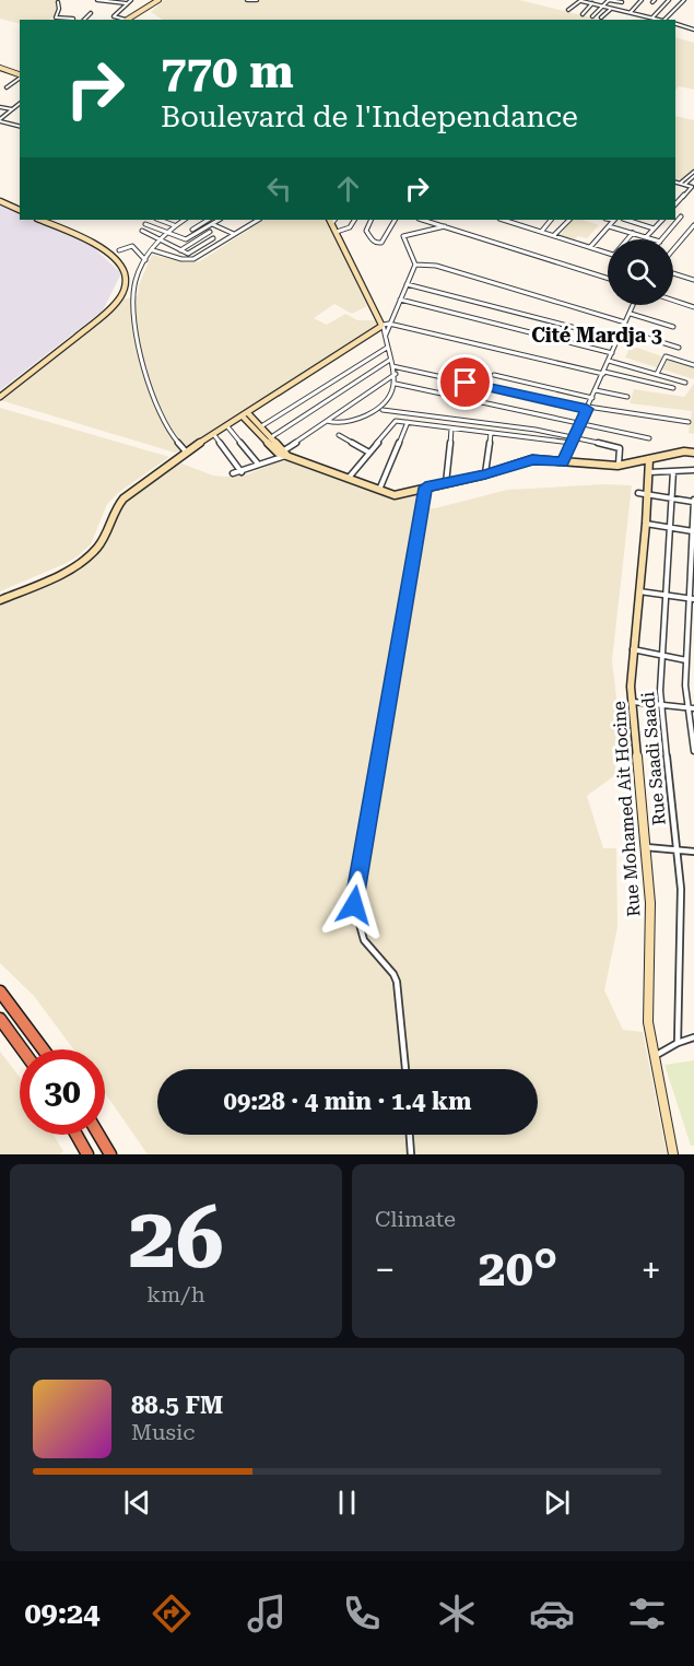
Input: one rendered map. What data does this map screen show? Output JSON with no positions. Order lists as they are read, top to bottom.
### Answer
{
  "streets": {
    "street": ["Rue Saadi Saadi", "Rue Mohamed Ait Hocine"]
  },
  "districts": ["Cité Mardja 3"],
  "page": {
    "turn": ["770 m", "Boulevard de l'Independance"],
    "limit": "30",
    "trip": "09:28 · 4 min · 1.4 km",
    "tile": [
      ["26", "km/h"],
      "Climate"
    ],
    "heat": ["−", "20°", "+"],
    "song": ["88.5 FM", "Music"],
    "tabs": "09:24"
  }
}
